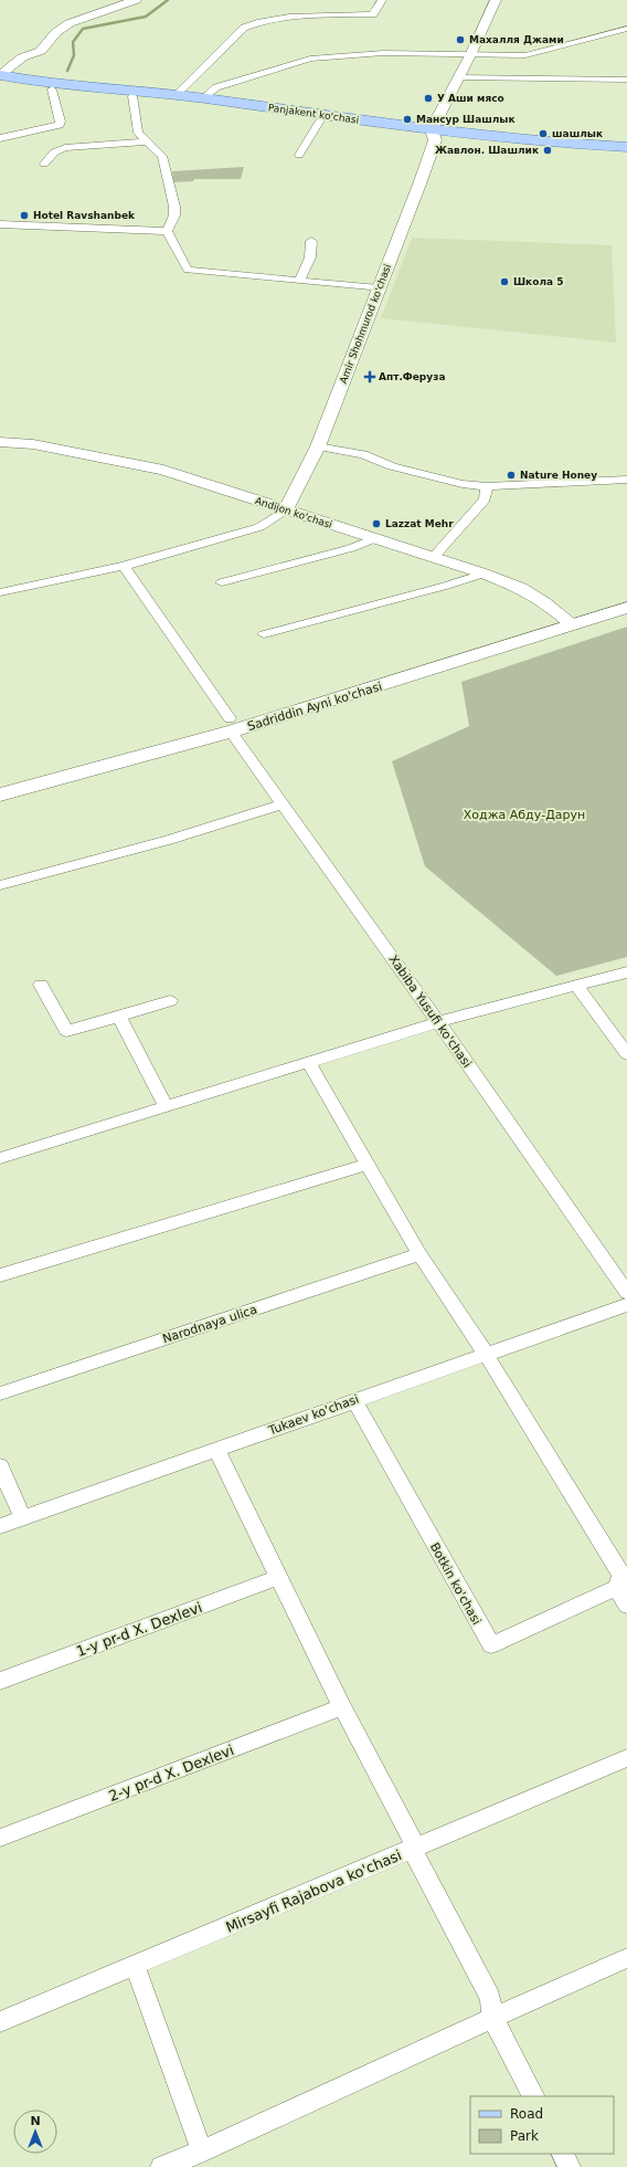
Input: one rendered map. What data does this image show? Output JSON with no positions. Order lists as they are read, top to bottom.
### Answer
{
  "streets": {
    "main road": ["Panjakent ko'chasi", "Sadriddin Ayni ko'chasi"],
    "street": [
      "Amir Shohmurod ko'chasi",
      "Andijon ko'chasi",
      "Xabiba Yusufi ko'chasi",
      "Narodnaya ulica",
      "Tukaev ko'chasi",
      "Botkin ko'chasi",
      "1-y pr-d X. Dexlevi",
      "2-y pr-d X. Dexlevi",
      "Mirsayfi Rajabova ko'chasi"
    ]
  },
  "crossings": [
    ["Panjakent ko'chasi", "Amir Shohmurod ko'chasi"],
    ["Amir Shohmurod ko'chasi", "Andijon ko'chasi"],
    ["Andijon ko'chasi", "Sadriddin Ayni ko'chasi"],
    ["Sadriddin Ayni ko'chasi", "Xabiba Yusufi ko'chasi"],
    ["Tukaev ko'chasi", "Botkin ko'chasi"]
  ],
  "parks": ["Ходжа Абду-Дарун"],
  "places": {
    "other": [
      "Махалля Джами",
      "У Аши мясо",
      "Мансур Шашлык",
      "шашлык",
      "Жавлон. Шашлик",
      "Hotel Ravshanbek",
      "Школа 5",
      "Nature Honey",
      "Lazzat Mehr"
    ],
    "health": ["Апт.Феруза"]
  },
  "legend": ["Road", "Park"],
  "north": "top"
}
